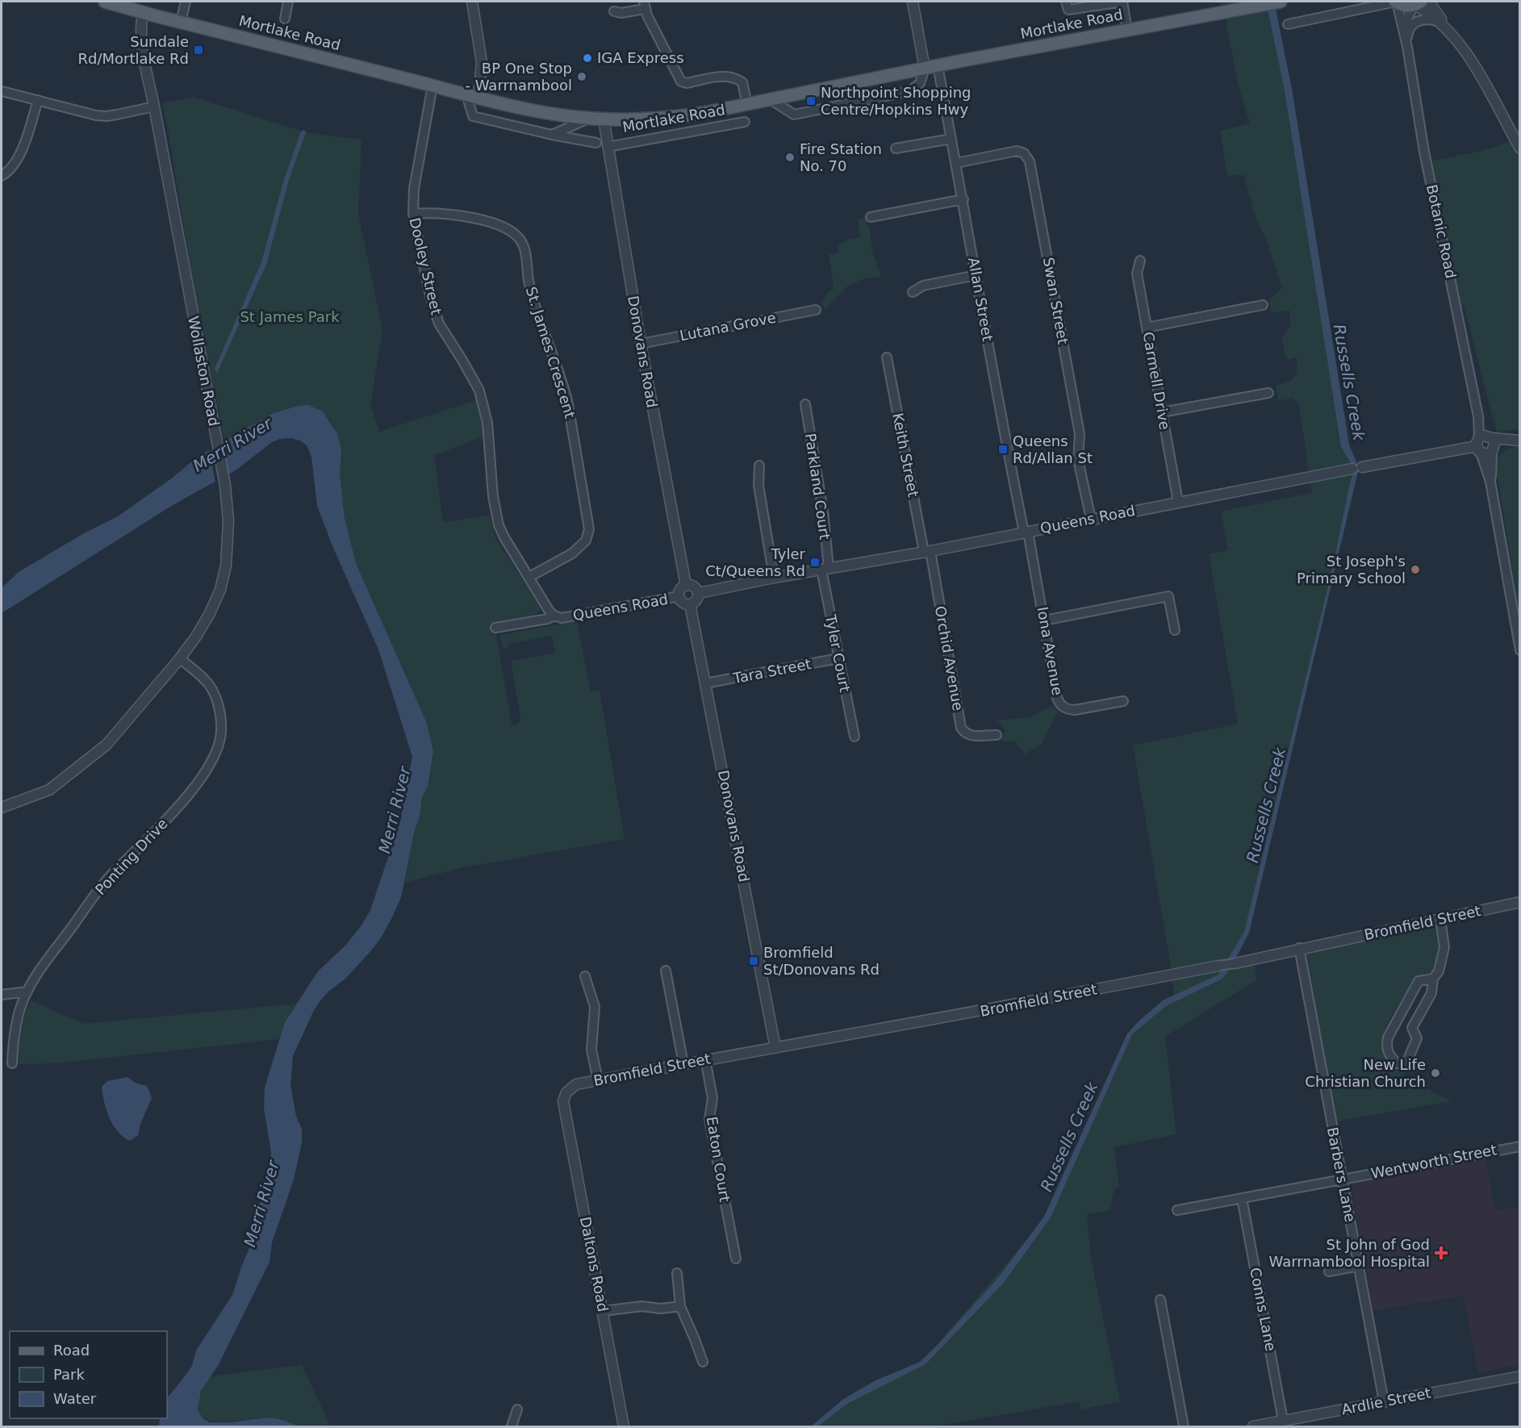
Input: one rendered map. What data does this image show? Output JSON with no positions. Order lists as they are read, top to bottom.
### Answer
{
  "streets": {
    "main road": ["Mortlake Road"],
    "street": [
      "Botanic Road",
      "Dooley Street",
      "Allan Street",
      "Swan Street",
      "Lutana Grove",
      "Donovans Road",
      "St. James Crescent",
      "Wollaston Road",
      "Carmell Drive",
      "Keith Street",
      "Parkland Court",
      "Queens Road",
      "Iona Avenue",
      "Tyler Court",
      "Orchid Avenue",
      "Tara Street",
      "Ponting Drive",
      "Bromfield Street",
      "Eaton Court",
      "Wentworth Street",
      "Barbers Lane",
      "Daltons Road",
      "Conns Lane",
      "Ardlie Street"
    ]
  },
  "crossings": [
    ["Mortlake Road", "Dooley Street"],
    ["Mortlake Road", "Allan Street"],
    ["Mortlake Road", "Donovans Road"],
    ["Mortlake Road", "Wollaston Road"],
    ["Botanic Road", "Queens Road"],
    ["Dooley Street", "St. James Crescent"],
    ["Dooley Street", "Queens Road"],
    ["Allan Street", "Swan Street"],
    ["Allan Street", "Queens Road"],
    ["Allan Street", "Iona Avenue"],
    ["Swan Street", "Queens Road"],
    ["Lutana Grove", "Donovans Road"],
    ["Donovans Road", "Queens Road"],
    ["Donovans Road", "Tara Street"],
    ["Donovans Road", "Bromfield Street"],
    ["Wollaston Road", "Ponting Drive"],
    ["Carmell Drive", "Queens Road"],
    ["Keith Street", "Queens Road"],
    ["Keith Street", "Orchid Avenue"],
    ["Parkland Court", "Queens Road"],
    ["Parkland Court", "Tyler Court"],
    ["Queens Road", "Iona Avenue"],
    ["Queens Road", "Tyler Court"],
    ["Queens Road", "Orchid Avenue"],
    ["Tyler Court", "Tara Street"],
    ["Bromfield Street", "Eaton Court"],
    ["Bromfield Street", "Barbers Lane"],
    ["Bromfield Street", "Daltons Road"],
    ["Wentworth Street", "Barbers Lane"],
    ["Wentworth Street", "Conns Lane"],
    ["Barbers Lane", "Ardlie Street"],
    ["Conns Lane", "Ardlie Street"]
  ],
  "water": ["Russells Creek", "Merri River"],
  "parks": ["St James Park"],
  "places": {
    "transit": [
      "Sundale Rd/Mortlake Rd",
      "Northpoint Shopping Centre/Hopkins Hwy",
      "Queens Rd/Allan St",
      "Tyler Ct/Queens Rd",
      "Bromfield St/Donovans Rd"
    ],
    "other": [
      "IGA Express",
      "BP One Stop - Warrnambool",
      "Fire Station No. 70",
      "St Joseph's Primary School",
      "New Life Christian Church"
    ],
    "health": ["St John of God Warrnambool Hospital"]
  },
  "legend": ["Road", "Park", "Water"]
}
